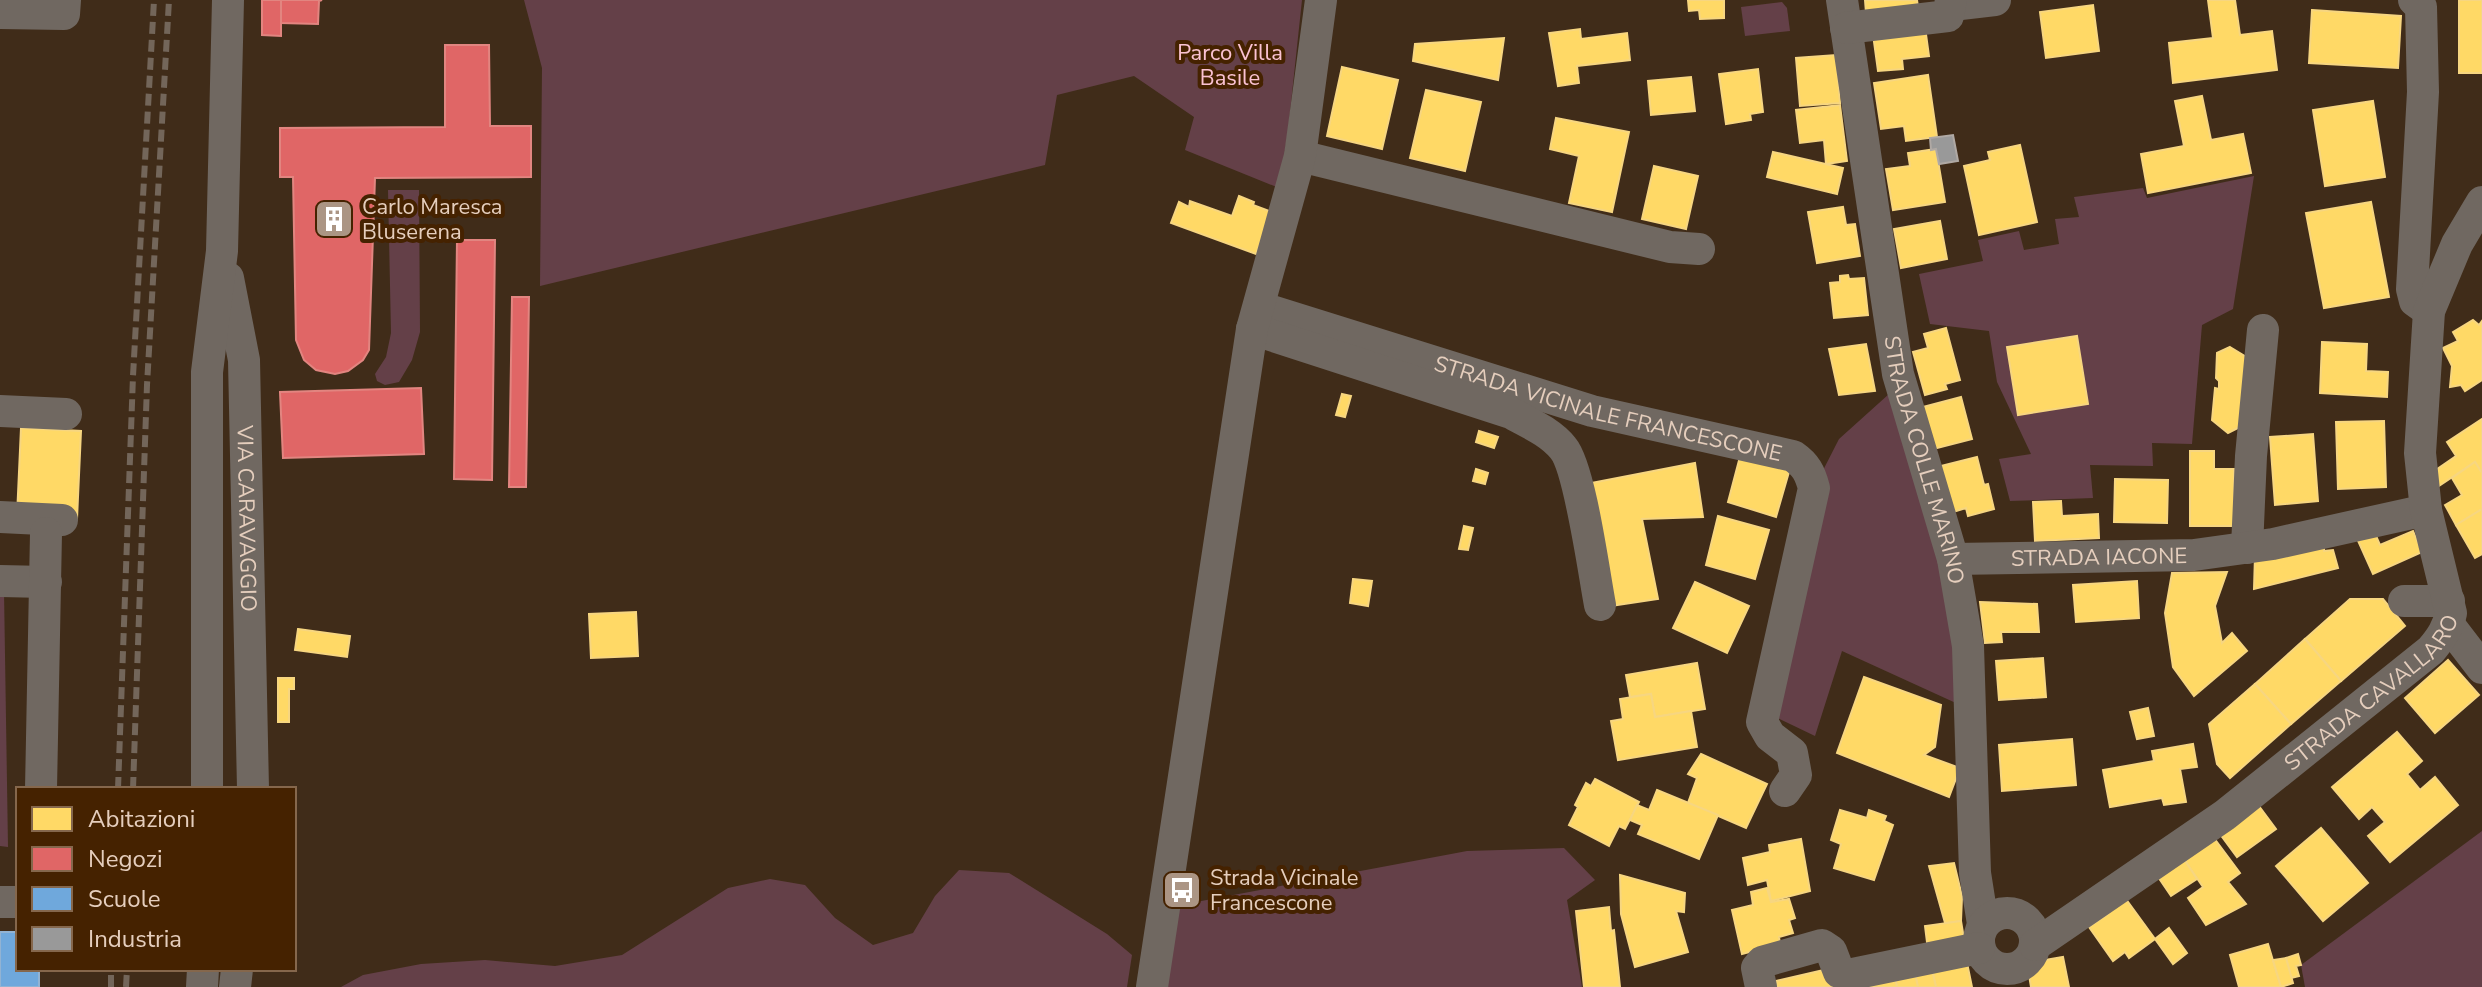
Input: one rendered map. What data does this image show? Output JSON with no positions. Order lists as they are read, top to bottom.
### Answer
{
  "streets": {
    "street": [
      "STRADA VICINALE FRANCESCONE",
      "STRADA COLLE MARINO",
      "VIA CARAVAGGIO",
      "STRADA IACONE",
      "STRADA CAVALLARO"
    ]
  },
  "crossings": [
    ["STRADA COLLE MARINO", "STRADA IACONE"],
    ["STRADA COLLE MARINO", "STRADA CAVALLARO"],
    ["STRADA IACONE", "STRADA CAVALLARO"]
  ],
  "parks": ["Parco Villa Basile"],
  "places": {
    "building": ["Carlo Maresca Bluserena"],
    "bus stop": ["Strada Vicinale Francescone"]
  },
  "legend": [
    "Abitazioni",
    "Negozi",
    "Scuole",
    "Industria"
  ]
}
